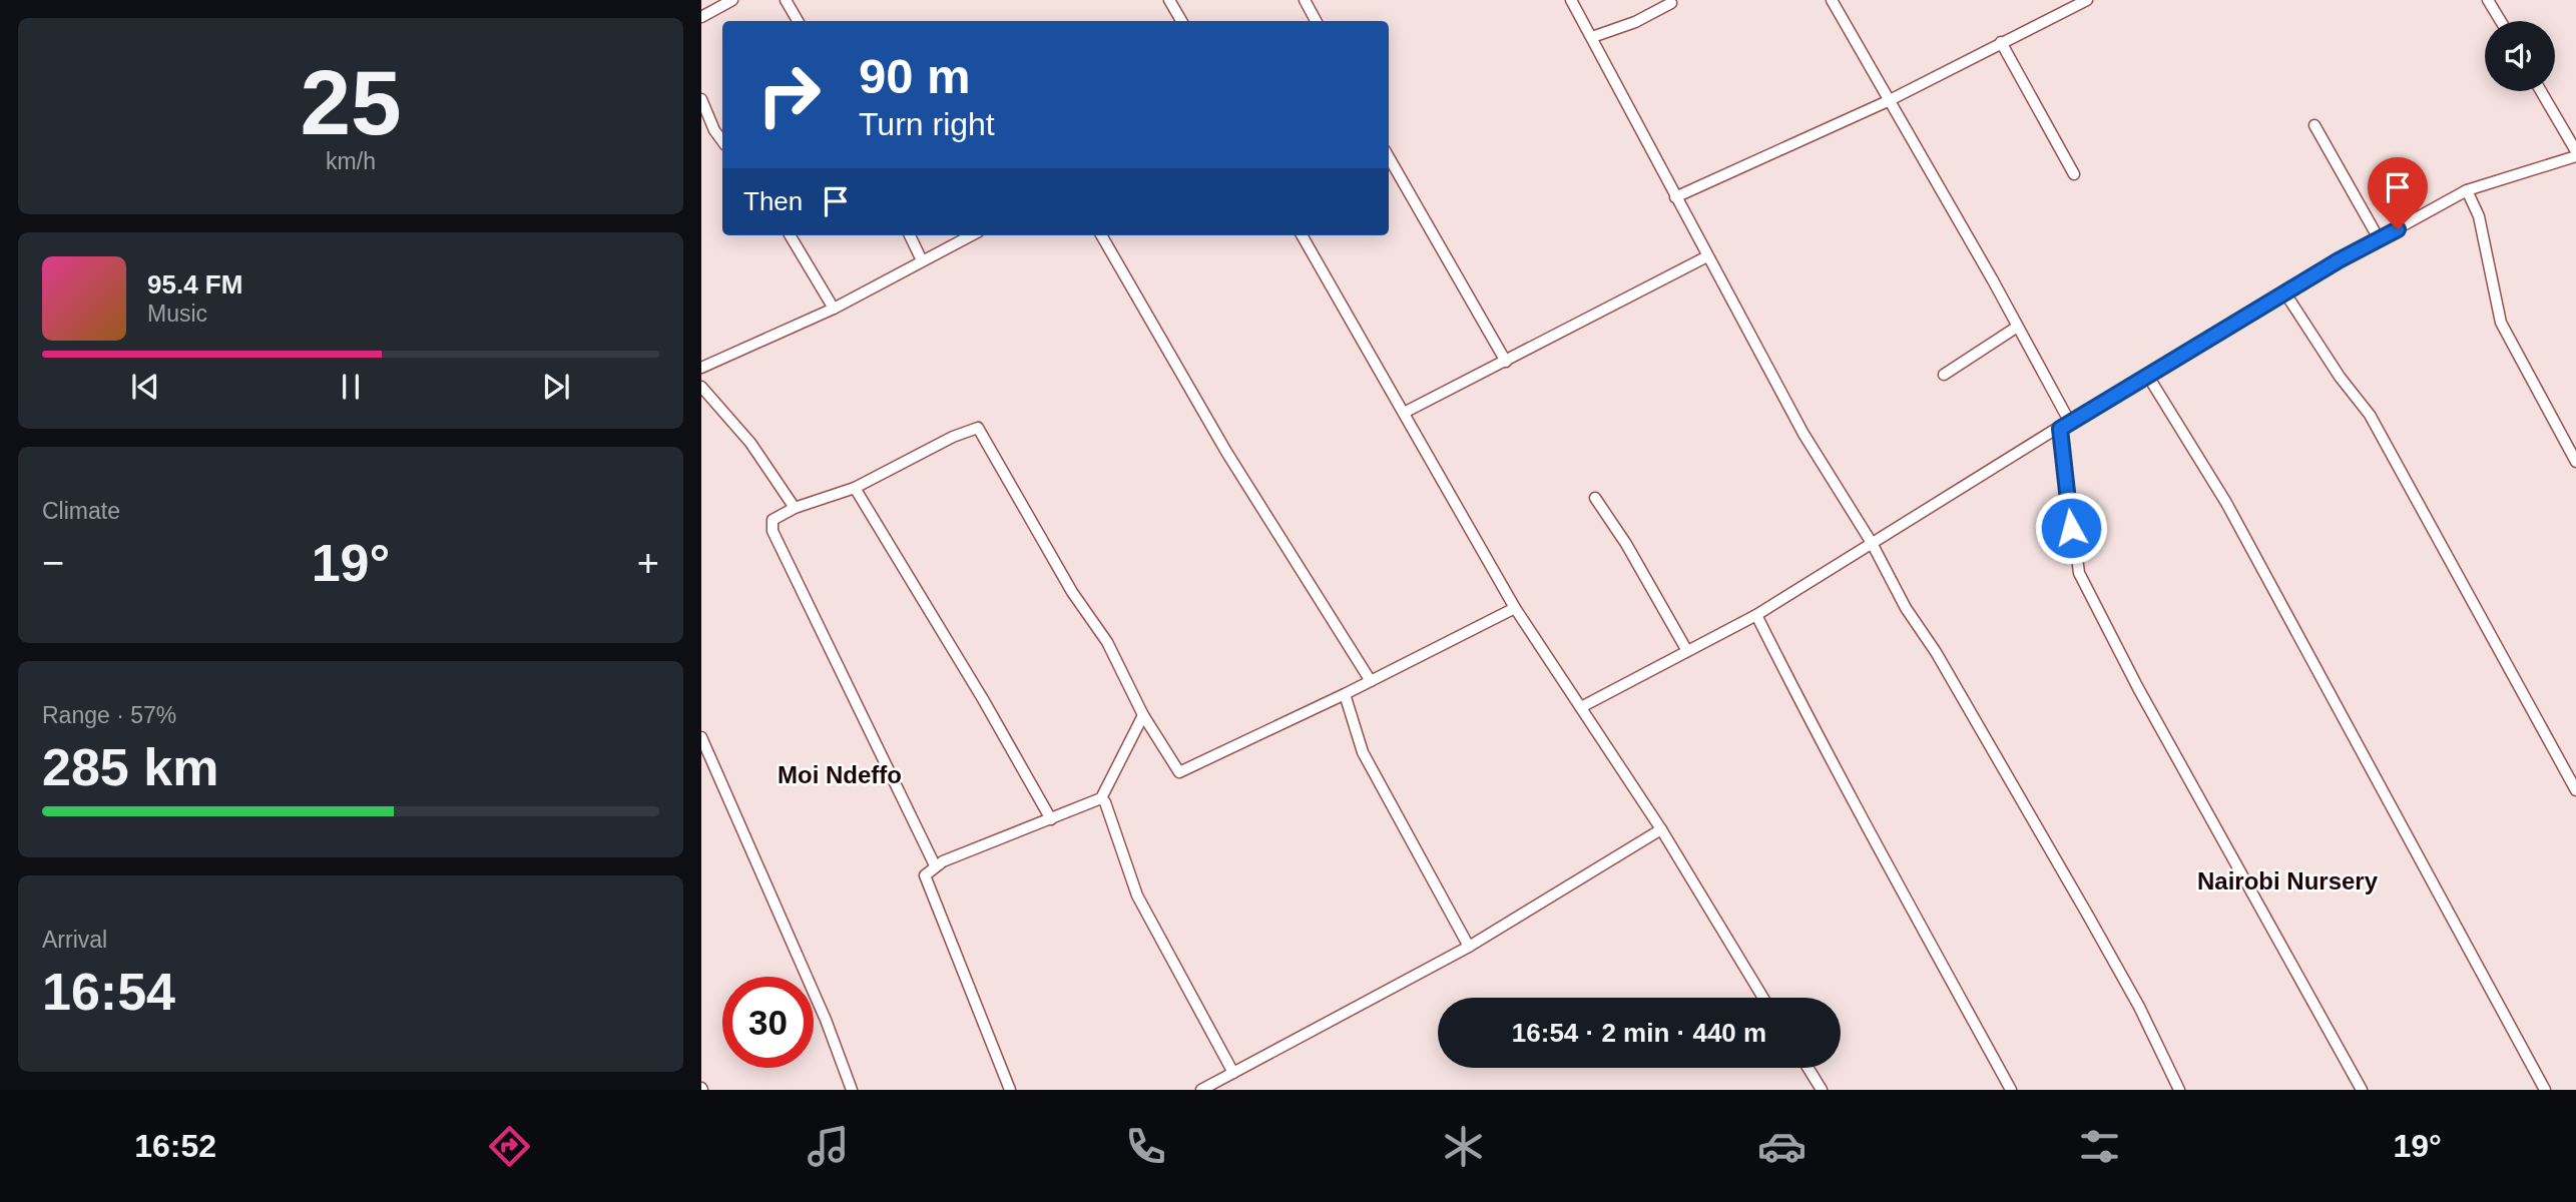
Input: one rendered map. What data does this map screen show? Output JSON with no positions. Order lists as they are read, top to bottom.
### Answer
{
  "districts": ["Moi Ndeffo", "Nairobi Nursery"],
  "page": {
    "tile": [
      ["25", "km/h"],
      "Climate",
      ["Range · 57%", "285 km"],
      ["Arrival", "16:54"]
    ],
    "turn": ["90 m", "Turn right"],
    "then": "Then",
    "song": ["95.4 FM", "Music"],
    "heat": ["−", "19°", "+"],
    "limit": "30",
    "trip": "16:54 · 2 min · 440 m",
    "tabs": ["16:52", "19°"]
  }
}
